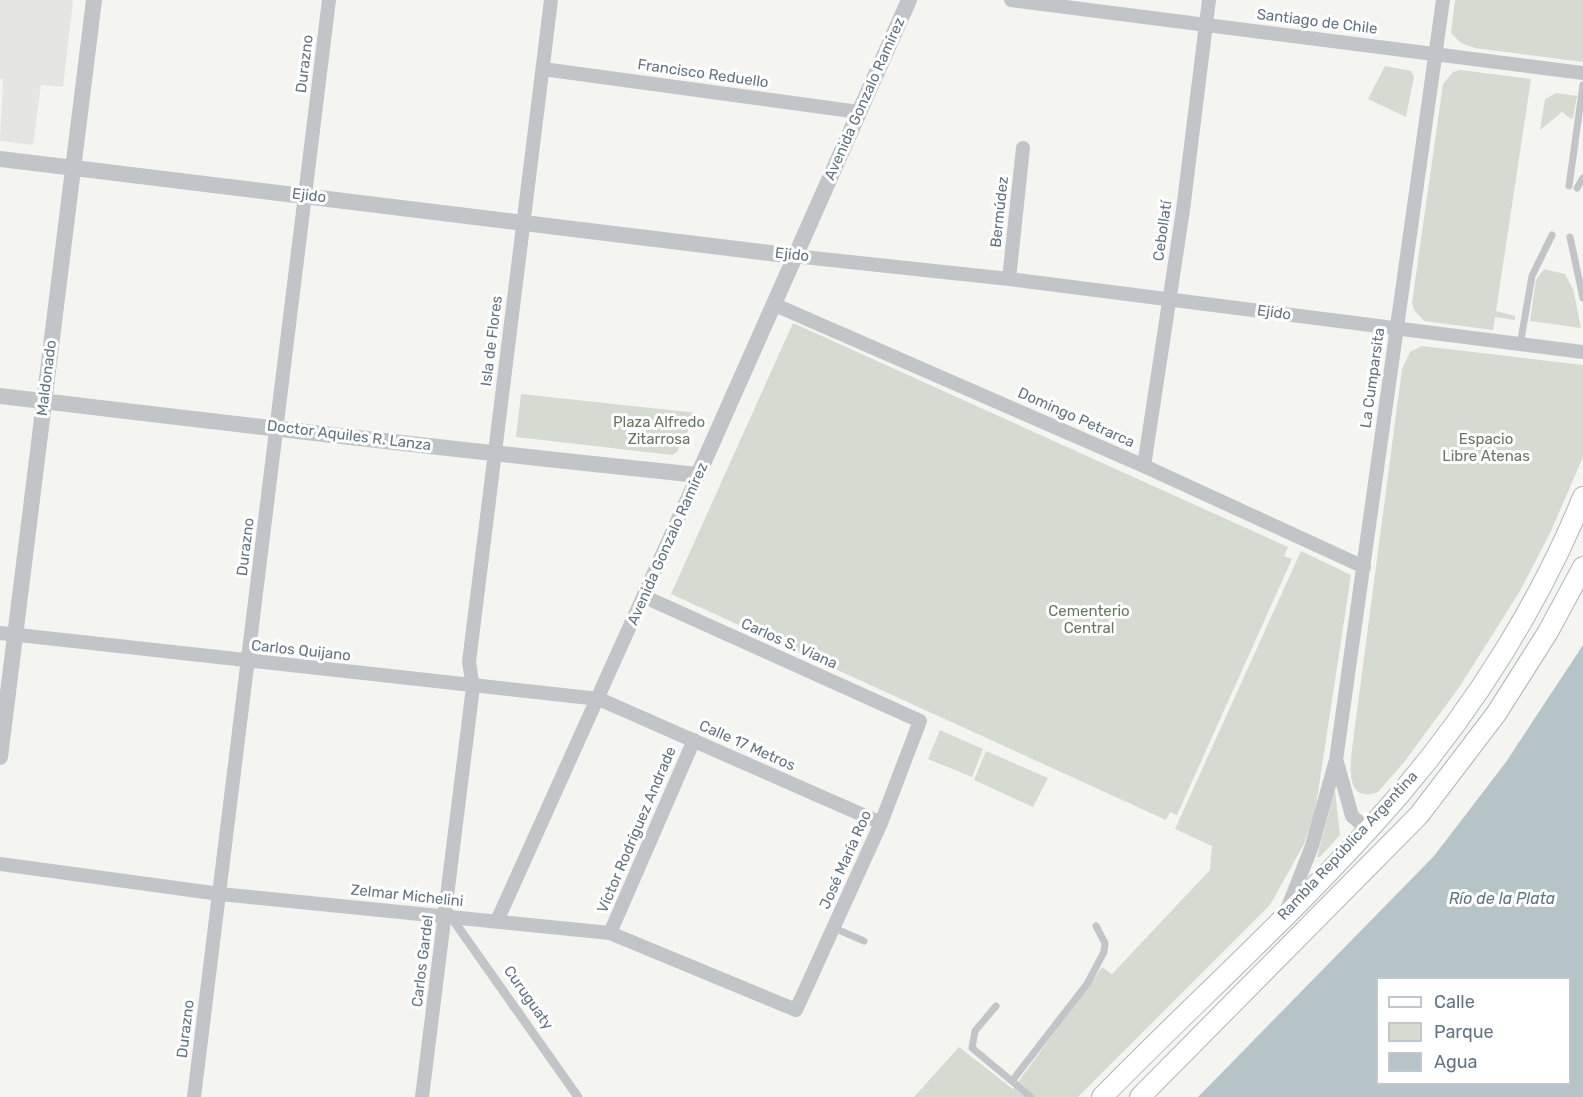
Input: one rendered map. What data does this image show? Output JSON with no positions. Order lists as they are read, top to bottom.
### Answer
{
  "streets": {
    "main road": ["Rambla República Argentina"],
    "street": [
      "Santiago de Chile",
      "Durazno",
      "Francisco Reduello",
      "Avenida Gonzalo Ramírez",
      "Ejido",
      "Bermúdez",
      "Cebollatí",
      "Isla de Flores",
      "Maldonado",
      "La Cumparsita",
      "Domingo Petrarca",
      "Doctor Aquiles R. Lanza",
      "Carlos S. Viana",
      "Carlos Quijano",
      "Calle 17 Metros",
      "Víctor Rodríguez Andrade",
      "José María Roo",
      "Zelmar Michelini",
      "Carlos Gardel",
      "Curuguaty"
    ]
  },
  "crossings": [
    ["Santiago de Chile", "Cebollatí"],
    ["Santiago de Chile", "La Cumparsita"],
    ["Durazno", "Ejido"],
    ["Durazno", "Doctor Aquiles R. Lanza"],
    ["Durazno", "Carlos Quijano"],
    ["Durazno", "Zelmar Michelini"],
    ["Francisco Reduello", "Avenida Gonzalo Ramírez"],
    ["Francisco Reduello", "Isla de Flores"],
    ["Avenida Gonzalo Ramírez", "Ejido"],
    ["Avenida Gonzalo Ramírez", "Domingo Petrarca"],
    ["Avenida Gonzalo Ramírez", "Doctor Aquiles R. Lanza"],
    ["Avenida Gonzalo Ramírez", "Carlos S. Viana"],
    ["Avenida Gonzalo Ramírez", "Carlos Quijano"],
    ["Avenida Gonzalo Ramírez", "Calle 17 Metros"],
    ["Avenida Gonzalo Ramírez", "Zelmar Michelini"],
    ["Ejido", "Bermúdez"],
    ["Ejido", "Cebollatí"],
    ["Ejido", "Isla de Flores"],
    ["Ejido", "Maldonado"],
    ["Ejido", "La Cumparsita"],
    ["Cebollatí", "Domingo Petrarca"],
    ["Isla de Flores", "Doctor Aquiles R. Lanza"],
    ["Isla de Flores", "Carlos Quijano"],
    ["Isla de Flores", "Carlos Gardel"],
    ["Maldonado", "Doctor Aquiles R. Lanza"],
    ["Maldonado", "Carlos Quijano"],
    ["La Cumparsita", "Domingo Petrarca"],
    ["La Cumparsita", "Rambla República Argentina"],
    ["Carlos S. Viana", "José María Roo"],
    ["Carlos Quijano", "Calle 17 Metros"],
    ["Carlos Quijano", "Carlos Gardel"],
    ["Calle 17 Metros", "Víctor Rodríguez Andrade"],
    ["Calle 17 Metros", "José María Roo"],
    ["Víctor Rodríguez Andrade", "Zelmar Michelini"],
    ["José María Roo", "Zelmar Michelini"],
    ["Zelmar Michelini", "Carlos Gardel"],
    ["Zelmar Michelini", "Curuguaty"],
    ["Carlos Gardel", "Curuguaty"]
  ],
  "water": ["Río de la Plata"],
  "parks": ["Plaza Alfredo Zitarrosa", "Espacio Libre Atenas", "Cementerio Central"],
  "legend": ["Calle", "Parque", "Agua"]
}
